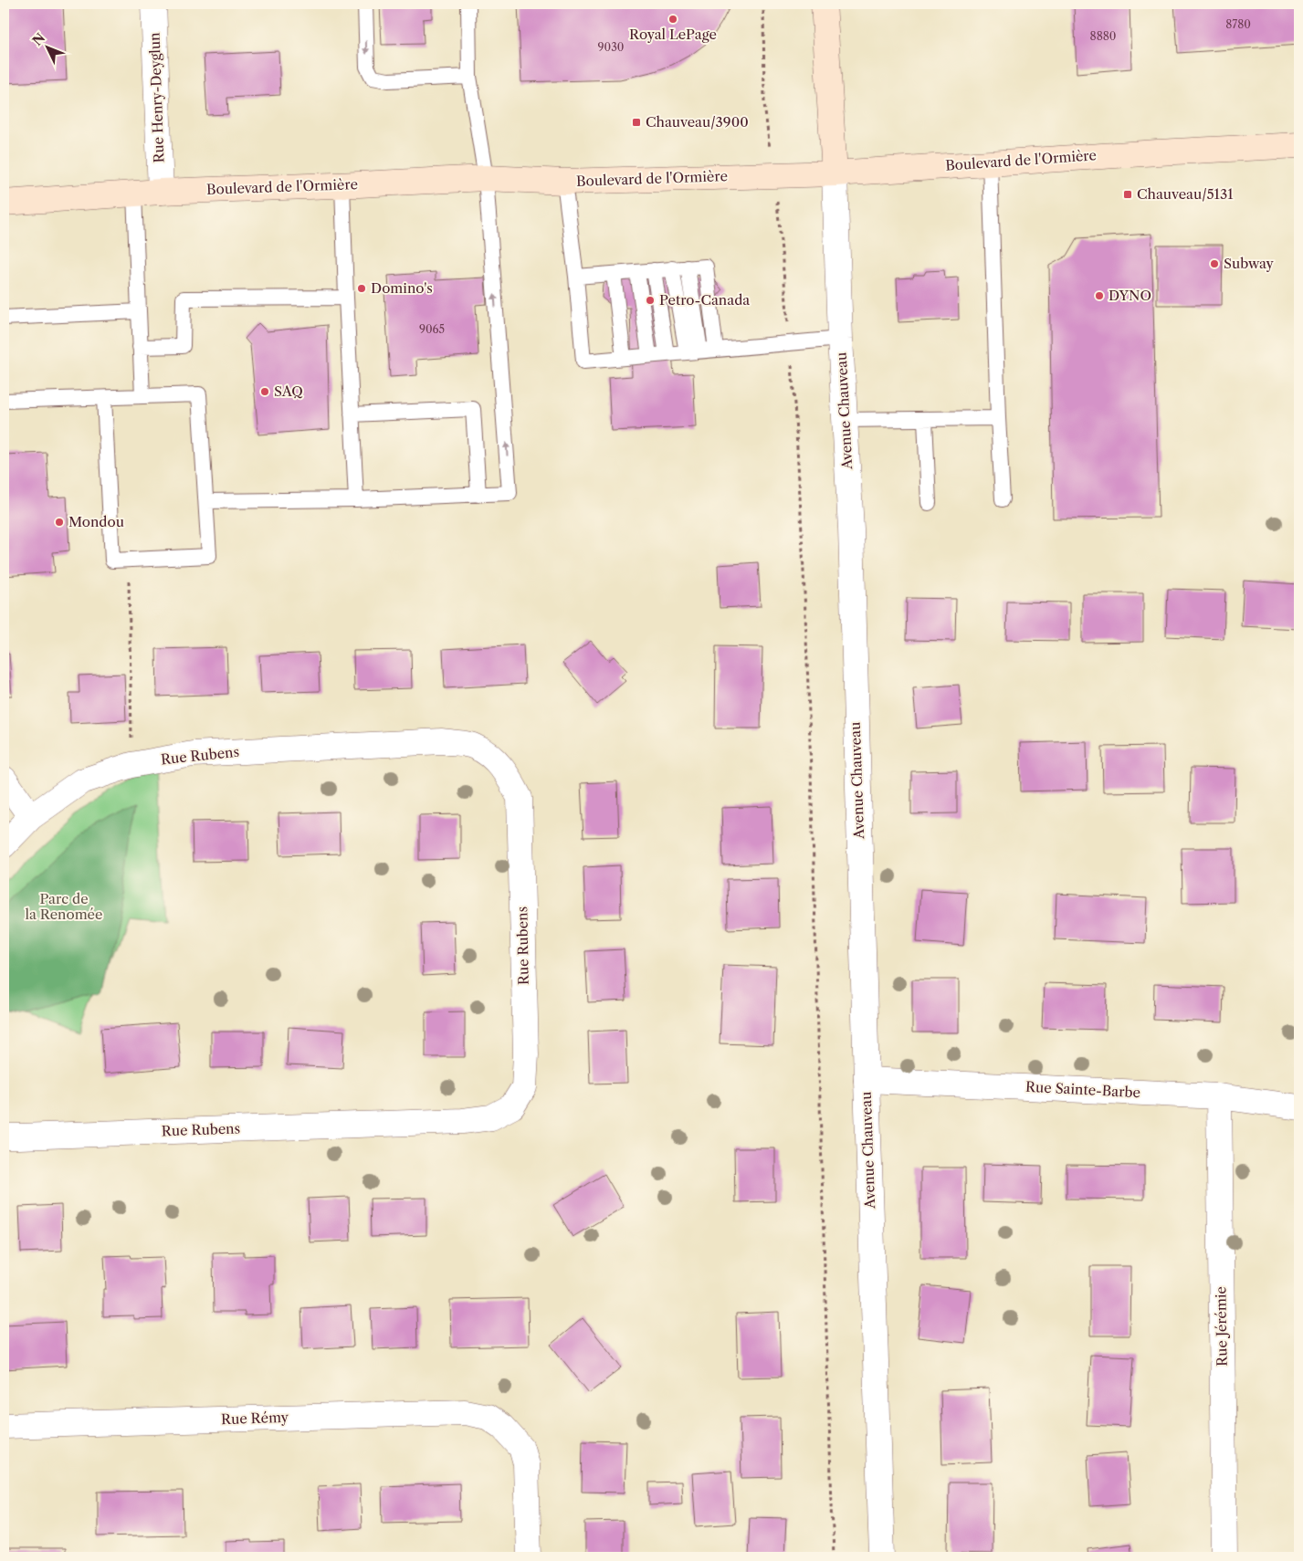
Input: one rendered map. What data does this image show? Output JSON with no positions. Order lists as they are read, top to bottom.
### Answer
{
  "streets": {
    "main road": ["Boulevard de l'Ormière", "Avenue Chauveau"],
    "street": [
      "Rue Henry-Deyglun",
      "Rue Rubens",
      "Rue Sainte-Barbe",
      "Rue Jérémie",
      "Rue Rémy"
    ]
  },
  "crossings": [
    ["Rue Henry-Deyglun", "Boulevard de l'Ormière"],
    ["Boulevard de l'Ormière", "Avenue Chauveau"],
    ["Avenue Chauveau", "Rue Sainte-Barbe"],
    ["Rue Sainte-Barbe", "Rue Jérémie"]
  ],
  "parks": ["Parc de la Renomée"],
  "places": {
    "other": [
      "Royal LePage",
      "Subway",
      "Domino's",
      "DYNO",
      "Petro-Canada",
      "SAQ",
      "Mondou"
    ],
    "transit": ["Chauveau/3900", "Chauveau/5131"]
  },
  "house_numbers": [
    "8780",
    "8880",
    "9030",
    "9065"
  ],
  "north": "top left"
}
